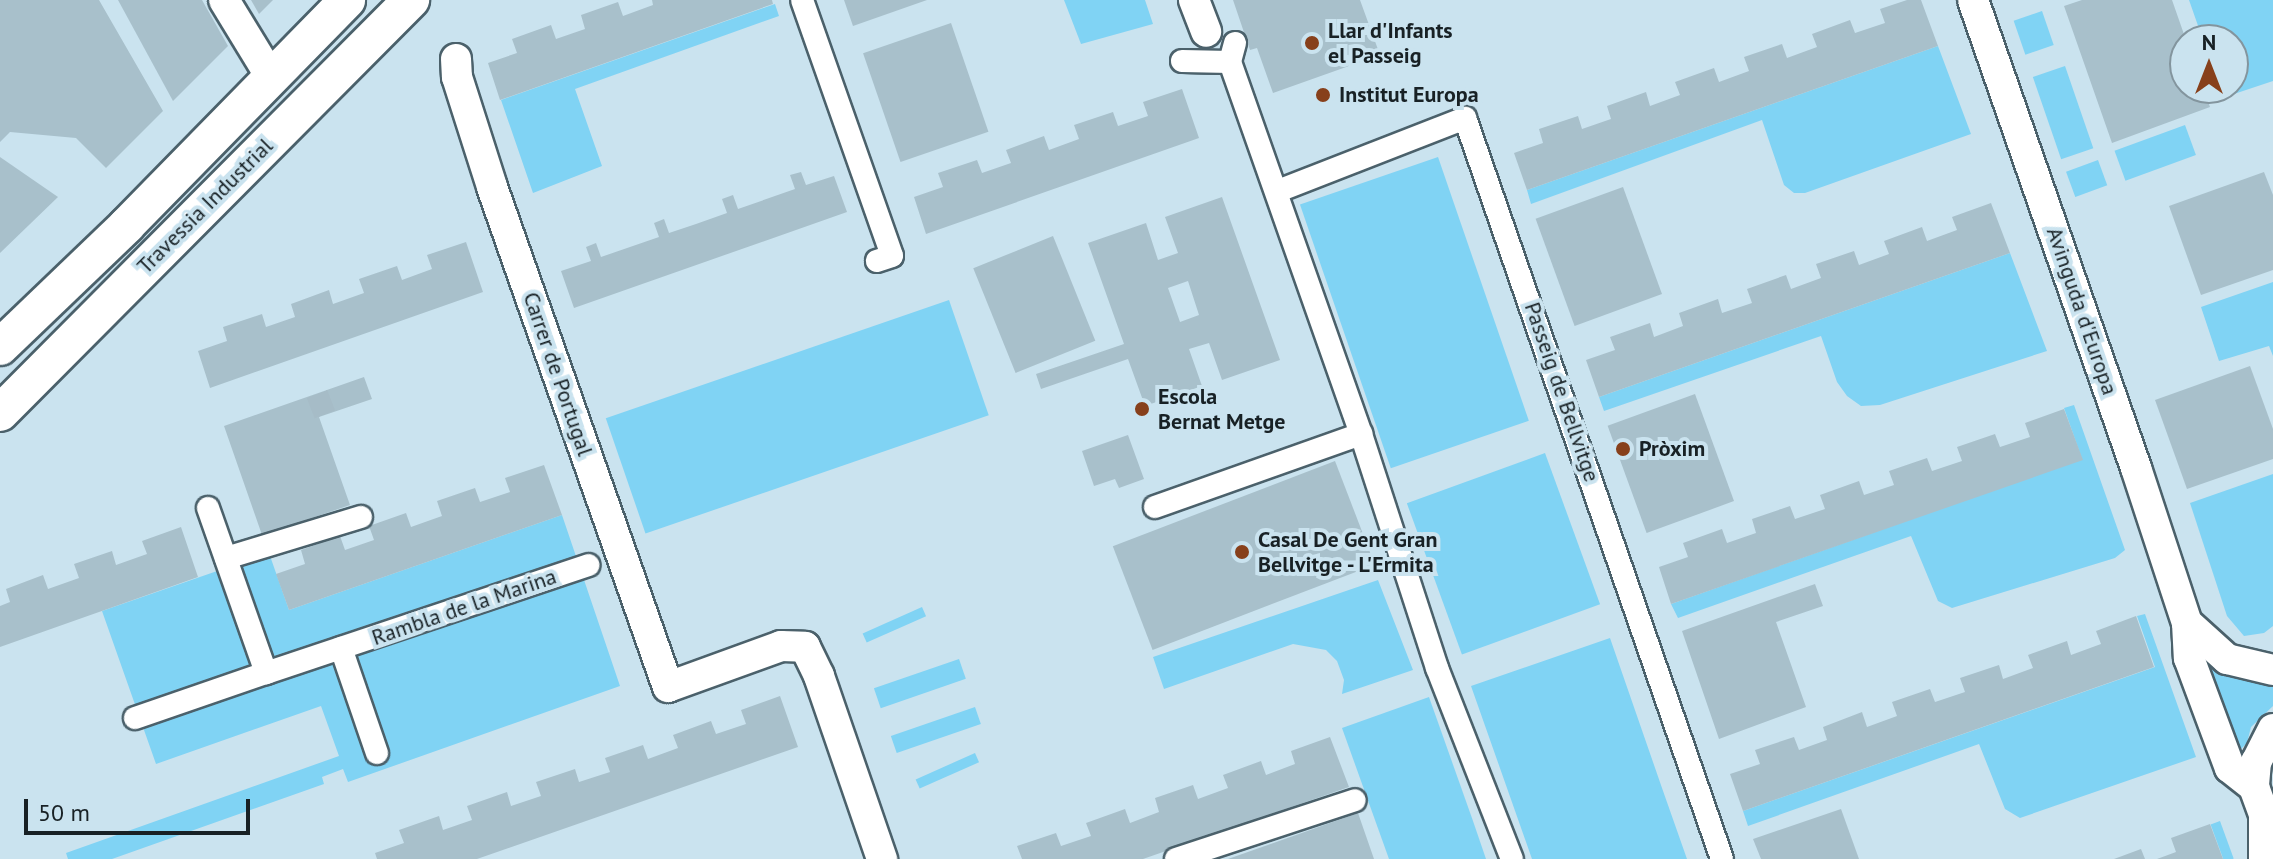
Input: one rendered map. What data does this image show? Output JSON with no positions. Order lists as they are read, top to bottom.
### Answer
{
  "streets": {
    "street": [
      "Travessia Industrial",
      "Avinguda d'Europa",
      "Carrer de Portugal",
      "Passeig de Bellvitge",
      "Rambla de la Marina"
    ]
  },
  "places": [
    "Llar d'Infants el Passeig",
    "Institut Europa",
    "Escola Bernat Metge",
    "Pròxim",
    "Casal De Gent Gran Bellvitge - L'Ermita"
  ],
  "scale_bar": "50 m",
  "north": "top"
}
